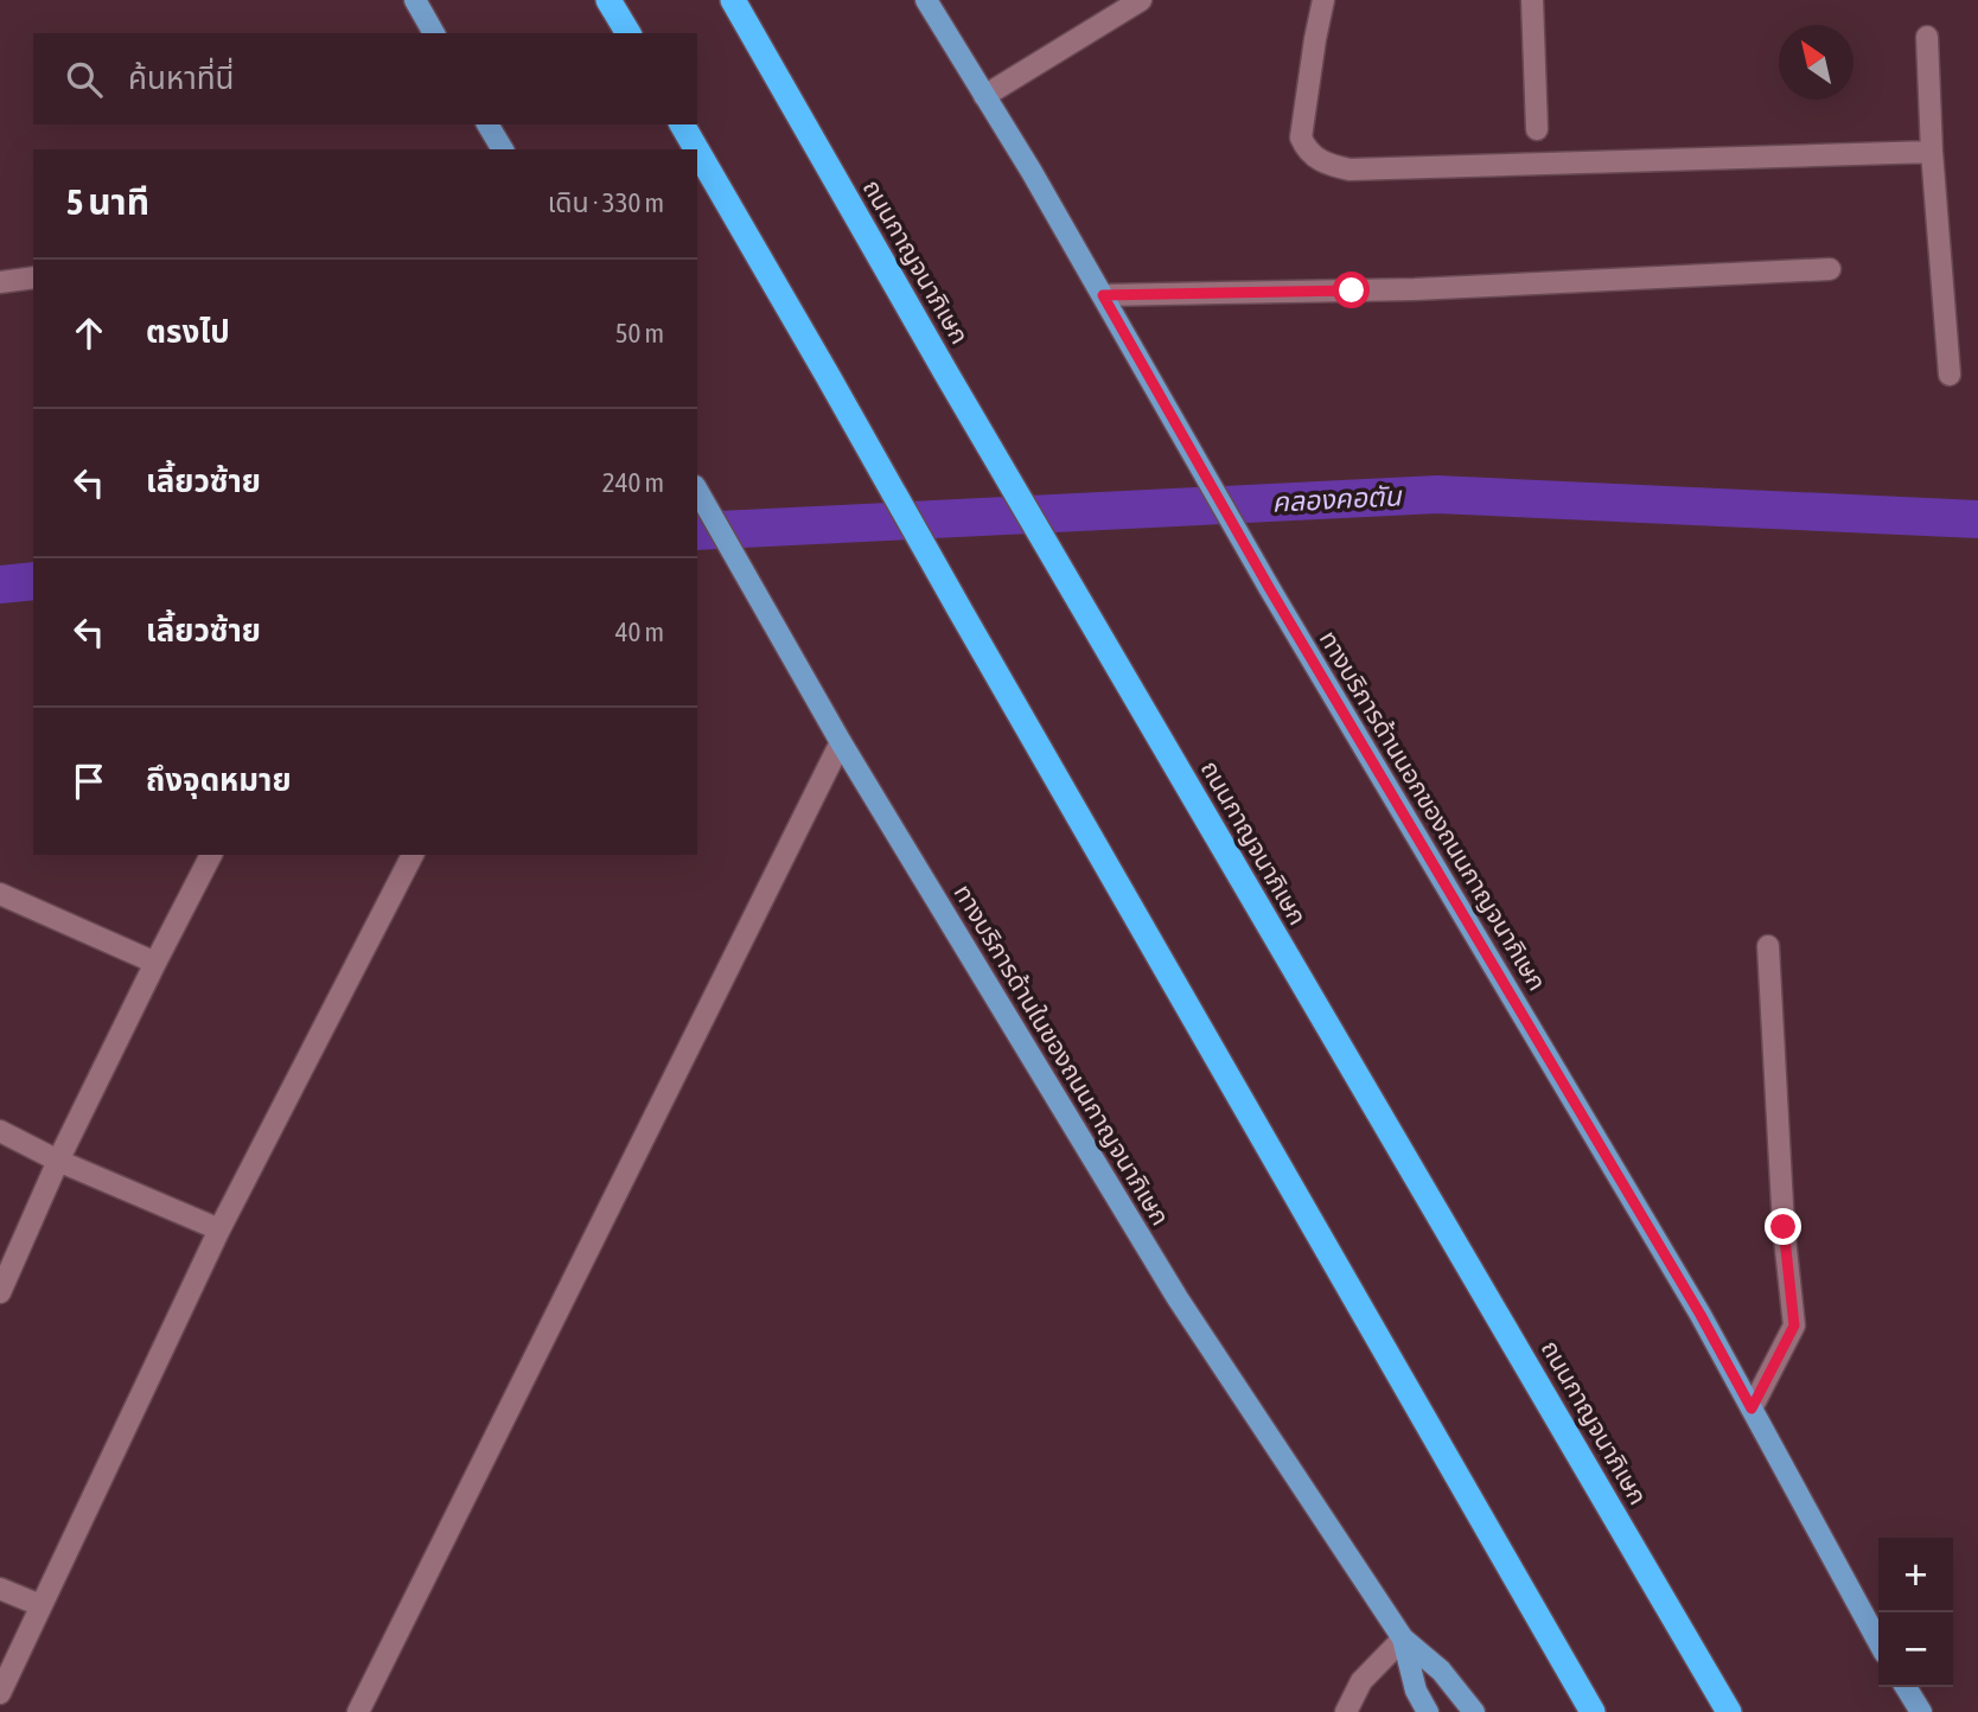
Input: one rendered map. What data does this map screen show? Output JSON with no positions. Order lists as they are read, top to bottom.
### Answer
{
  "streets": {
    "highway": ["ถนนกาญจนาภิเษก"],
    "main road": ["ทางบริการด้านนอกของถนนกาญจนาภิเษก", "ทางบริการด้านในของถนนกาญจนาภิเษก"]
  },
  "water": ["คลองคอตัน"],
  "north": "top left",
  "page": {
    "search": "ค้นหาที่นี่",
    "heading": ["5 นาที", "เดิน · 330 m"],
    "list": [
      ["ตรงไป", "50 m"],
      ["เลี้ยวซ้าย", "240 m"],
      ["เลี้ยวซ้าย", "40 m"],
      "ถึงจุดหมาย"
    ],
    "map_buttons": ["+", "−"]
  }
}
